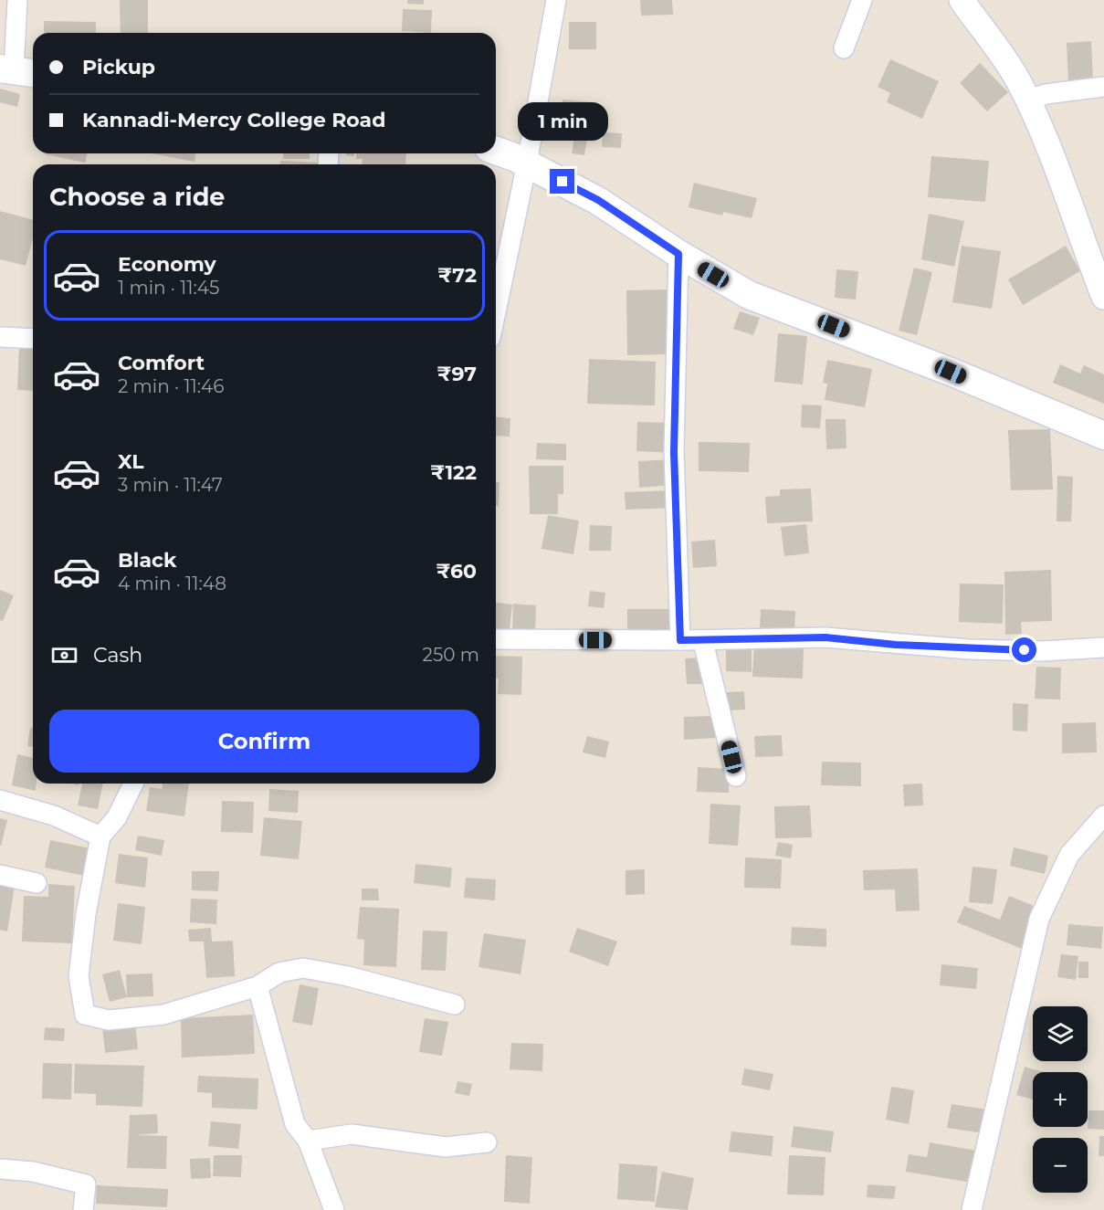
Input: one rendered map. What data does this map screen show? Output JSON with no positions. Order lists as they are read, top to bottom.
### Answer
{
  "page": {
    "banner": ["Pickup", "Kannadi-Mercy College Road"],
    "bubble": "1 min",
    "heading": "Choose a ride",
    "list": [
      {
        "name": "Economy",
        "note": "1 min · 11:45",
        "value": "₹72"
      },
      {
        "name": "Comfort",
        "note": "2 min · 11:46",
        "value": "₹97"
      },
      {
        "name": "XL",
        "note": "3 min · 11:47",
        "value": "₹122"
      },
      {
        "name": "Black",
        "note": "4 min · 11:48",
        "value": "₹60"
      }
    ],
    "pay": ["Cash", "250 m"],
    "buttons": "Confirm",
    "map_buttons": ["+", "−"]
  }
}
